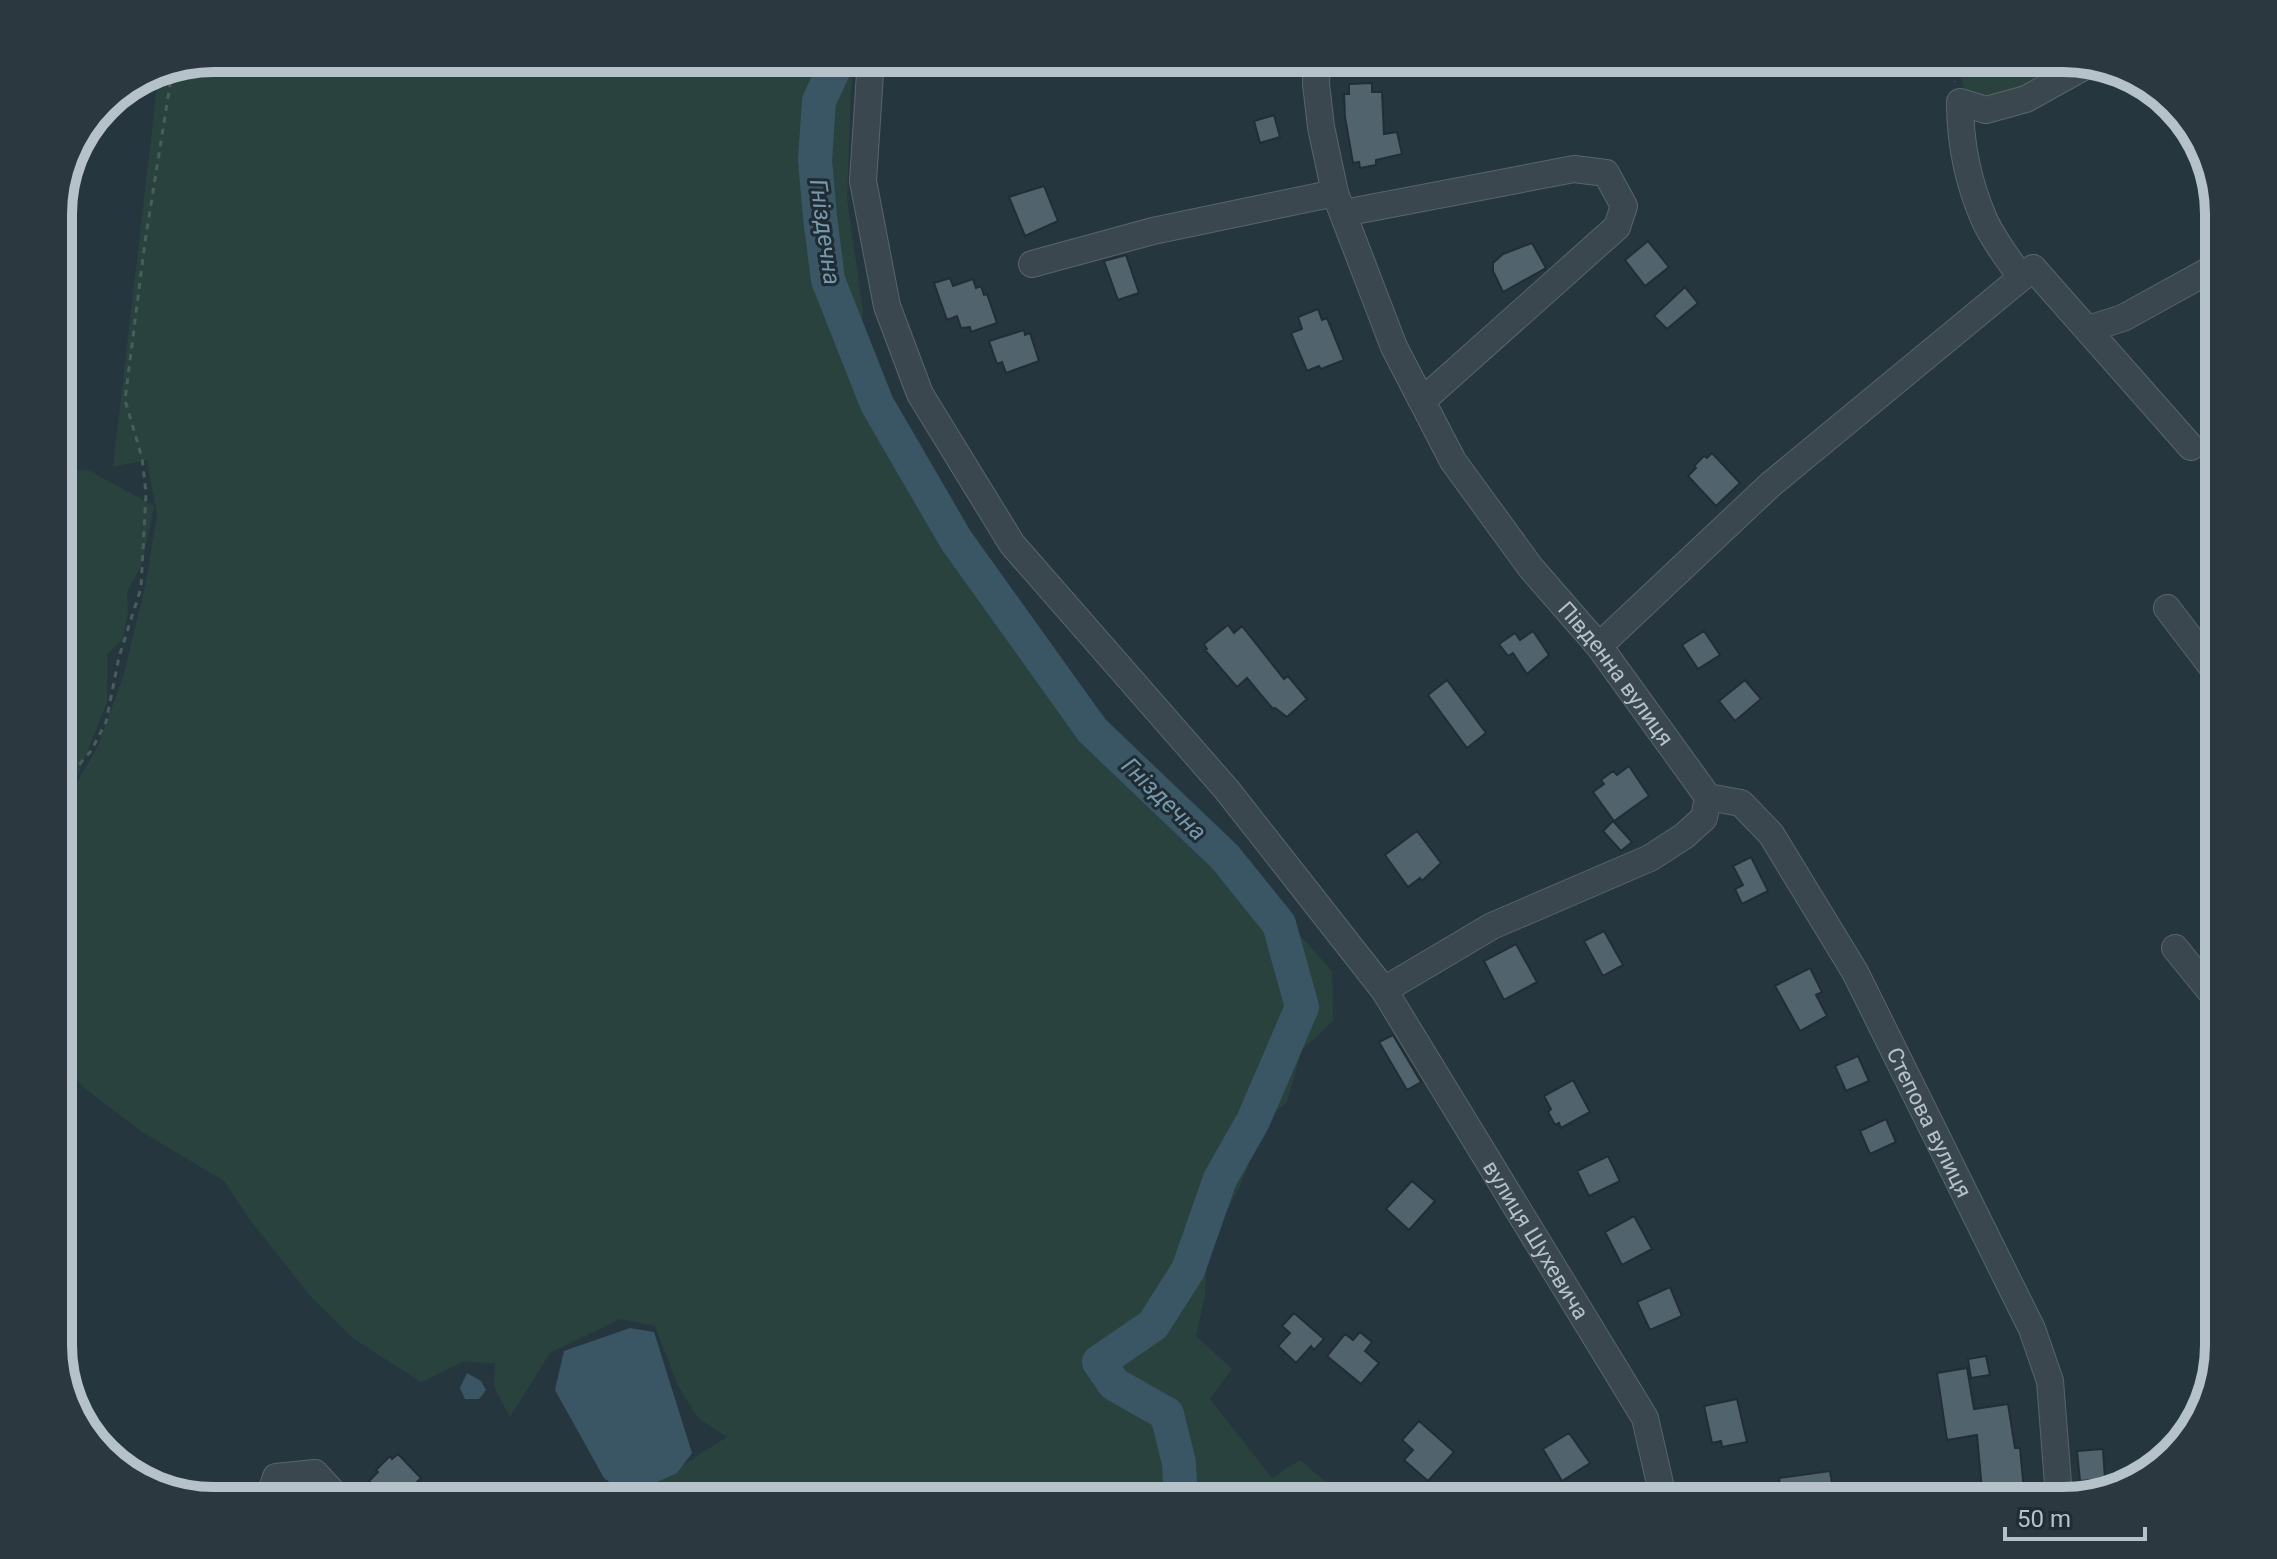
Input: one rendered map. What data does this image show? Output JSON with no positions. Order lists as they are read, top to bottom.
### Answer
{
  "streets": {
    "street": ["Південна вулиця", "Степова вулиця", "вулиця Шухевича"]
  },
  "crossings": [
    ["Південна вулиця", "Степова вулиця"]
  ],
  "water": ["Гніздечна"],
  "scale_bar": "50 m"
}
